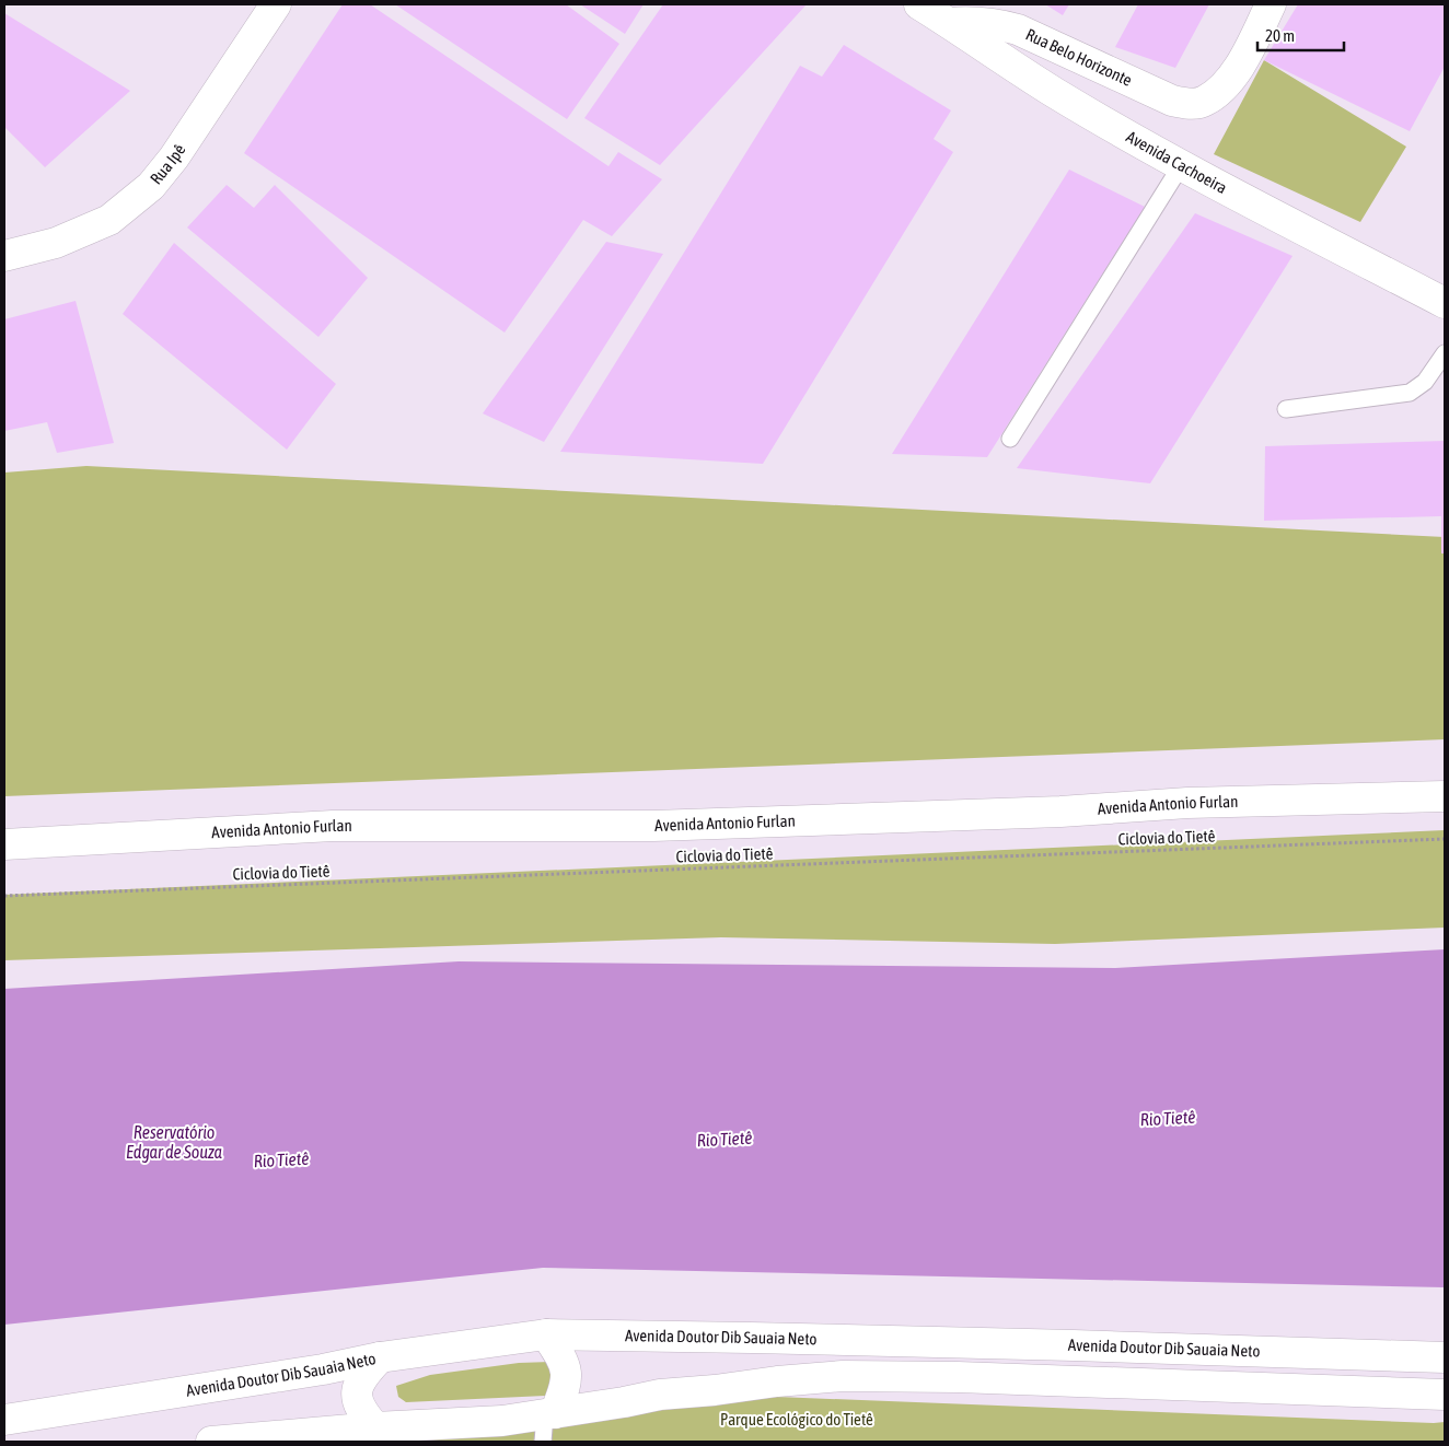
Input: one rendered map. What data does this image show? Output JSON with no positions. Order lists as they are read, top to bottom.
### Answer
{
  "streets": {
    "main road": [
      "Rua Belo Horizonte",
      "Avenida Cachoeira",
      "Rua Ipê",
      "Avenida Antonio Furlan",
      "Avenida Doutor Dib Sauaia Neto"
    ],
    "path": ["Ciclovia do Tietê"]
  },
  "crossings": [
    ["Rua Belo Horizonte", "Avenida Cachoeira"]
  ],
  "water": ["Rio Tietê", "Reservatório Edgar de Souza"],
  "parks": ["Parque Ecológico do Tietê"],
  "scale_bar": "20 m"
}
